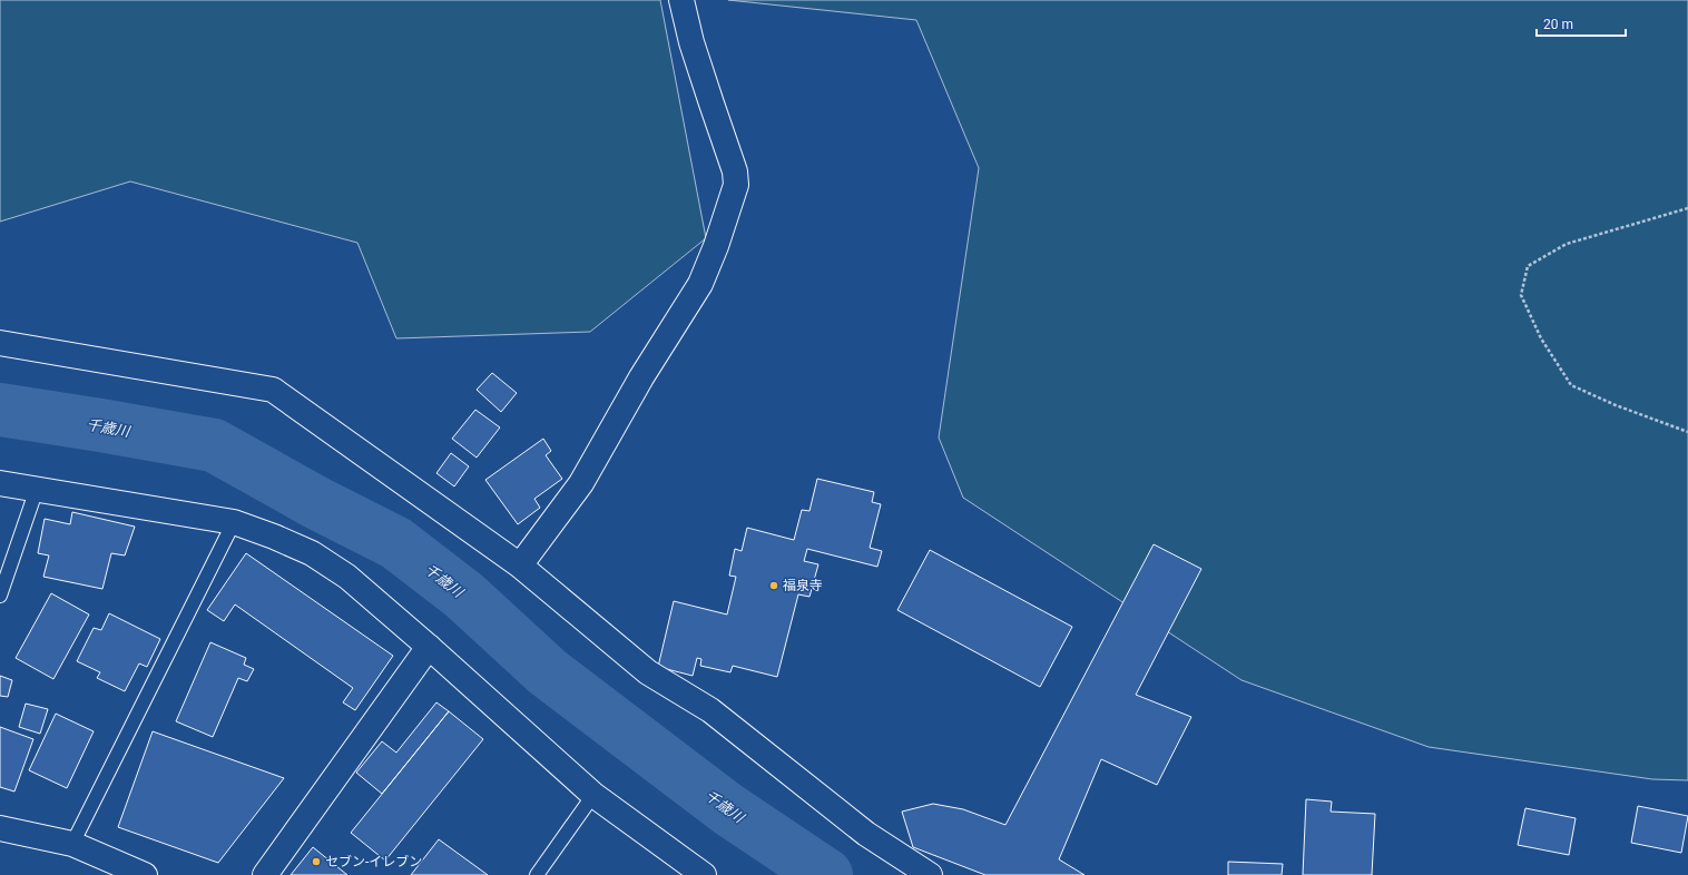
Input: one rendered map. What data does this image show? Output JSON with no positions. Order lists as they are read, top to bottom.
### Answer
{
  "water": ["千歳川"],
  "places": ["福泉寺", "セブン-イレブン"],
  "scale_bar": "20 m"
}
